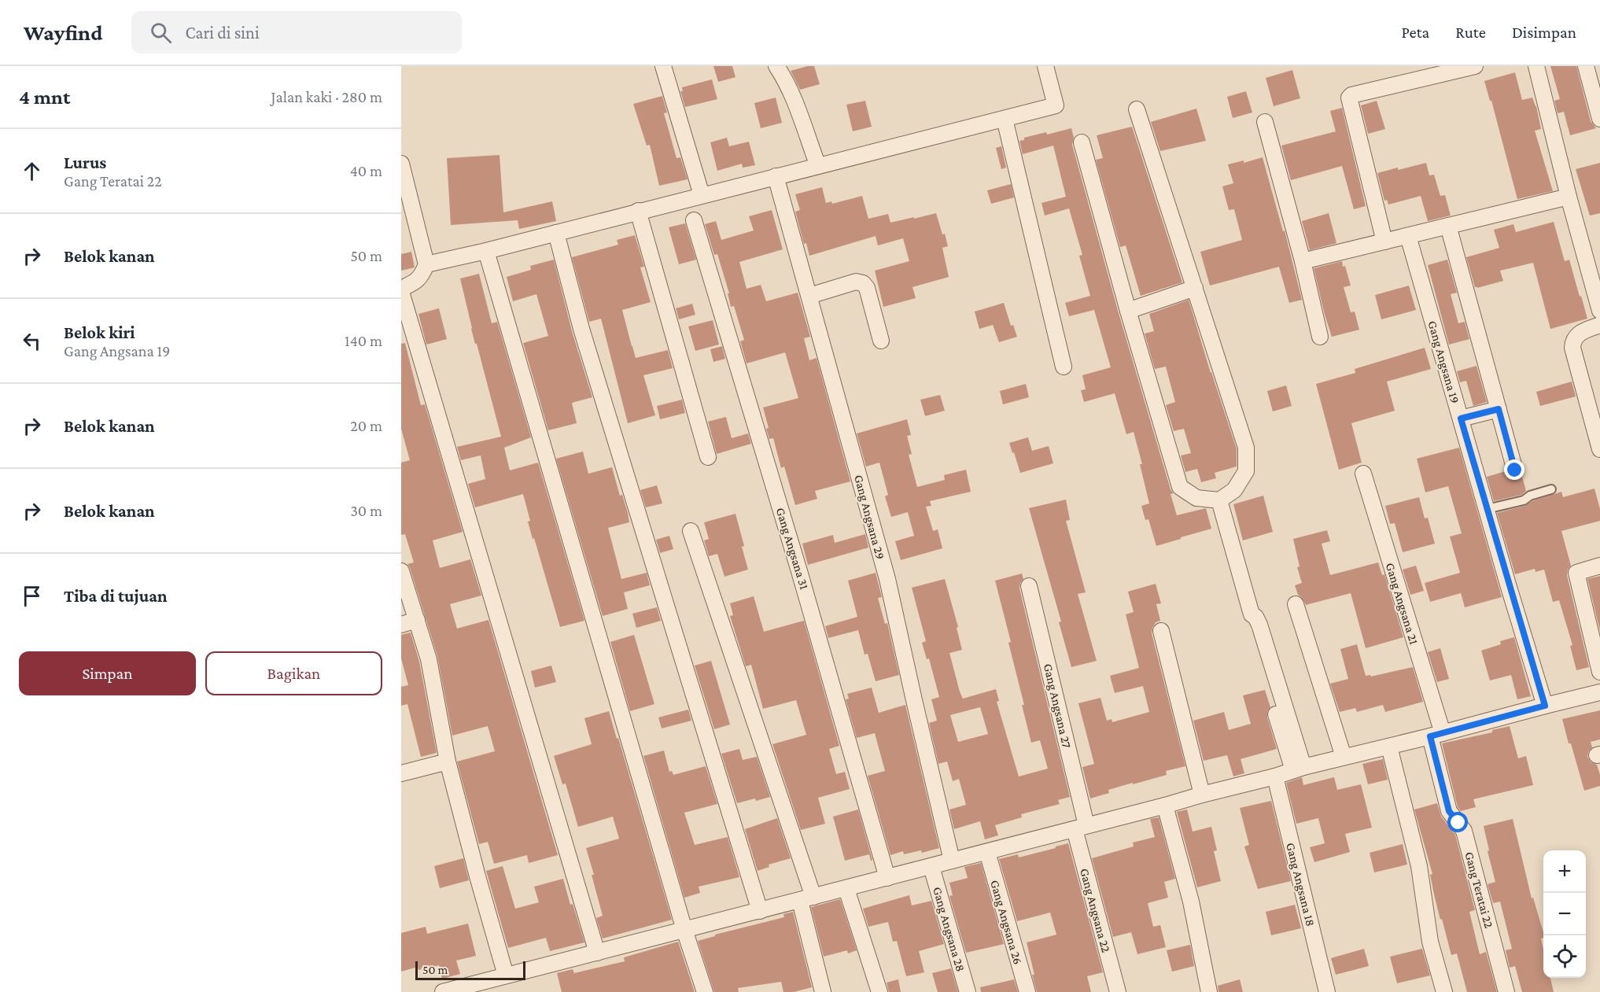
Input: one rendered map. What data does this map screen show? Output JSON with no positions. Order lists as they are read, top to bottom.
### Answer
{
  "streets": {
    "street": [
      "Gang Angsana 19",
      "Gang Angsana 29",
      "Gang Angsana 31",
      "Gang Angsana 21",
      "Gang Angsana 27",
      "Gang Angsana 18",
      "Gang Teratai 22",
      "Gang Angsana 22",
      "Gang Angsana 26",
      "Gang Angsana 28"
    ]
  },
  "crossings": [
    ["Gang Angsana 21", "Gang Teratai 22"],
    ["Gang Angsana 27", "Gang Angsana 22"]
  ],
  "scale_bar": "50 m",
  "page": {
    "header": "Wayfind",
    "search": "Cari di sini",
    "nav": ["Peta", "Rute", "Disimpan"],
    "heading": ["4 mnt", "Jalan kaki · 280 m"],
    "list": [
      ["Lurus", "Gang Teratai 22", "40 m"],
      ["Belok kanan", "50 m"],
      ["Belok kiri", "Gang Angsana 19", "140 m"],
      ["Belok kanan", "20 m"],
      ["Belok kanan", "30 m"],
      "Tiba di tujuan"
    ],
    "buttons": ["Simpan", "Bagikan"],
    "map_buttons": ["+", "−"],
    "scale": "50 m"
  }
}
